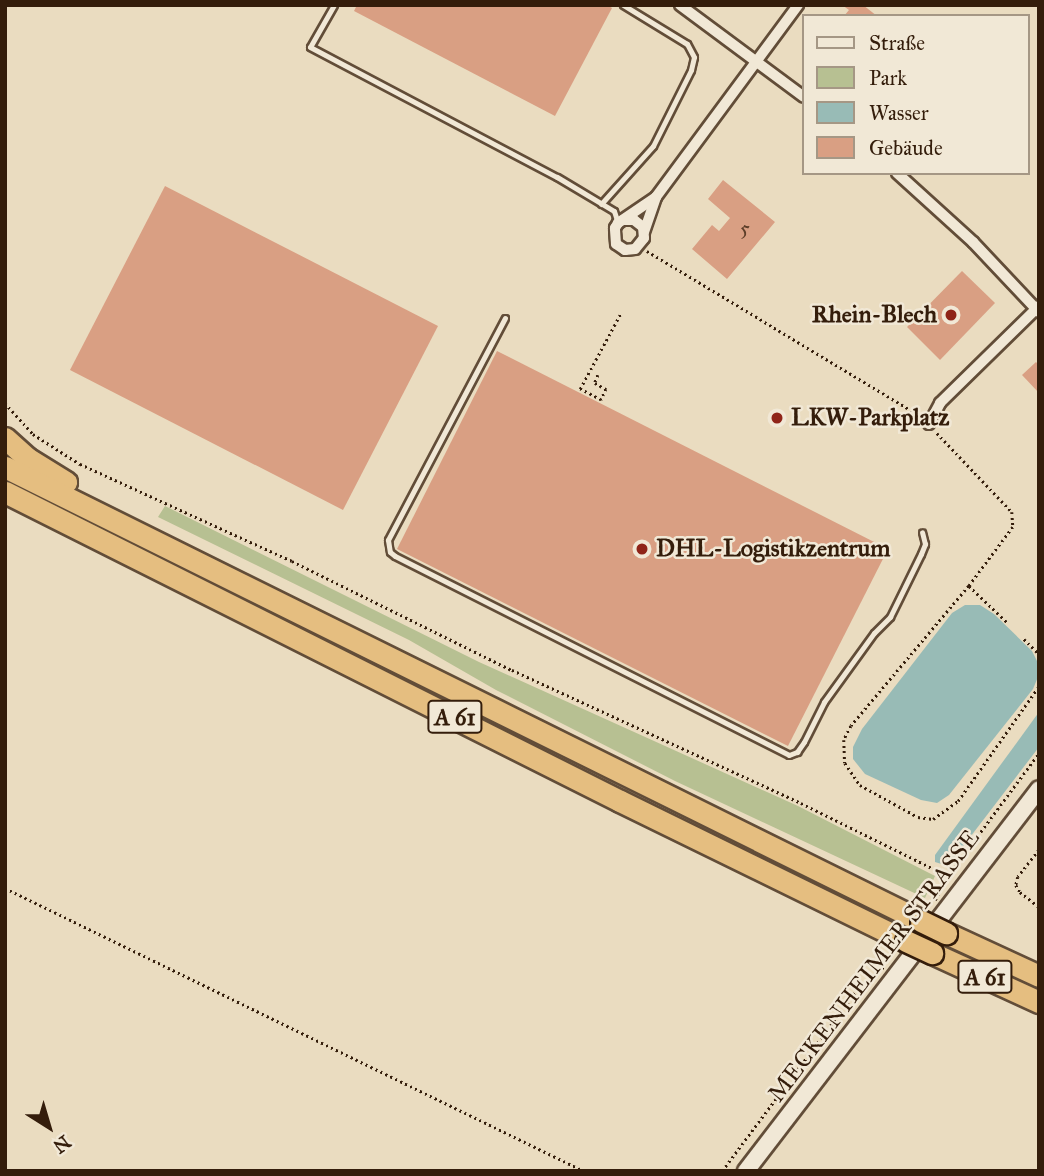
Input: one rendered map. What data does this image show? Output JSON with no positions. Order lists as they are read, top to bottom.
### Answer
{
  "streets": {
    "highway": ["A 61"],
    "main road": ["MECKENHEIMER STRASSE"]
  },
  "places": ["Rhein-Blech", "LKW-Parkplatz", "DHL-Logistikzentrum"],
  "house_numbers": ["5"],
  "legend": [
    "Straße",
    "Park",
    "Wasser",
    "Gebäude"
  ],
  "north": "bottom right"
}
